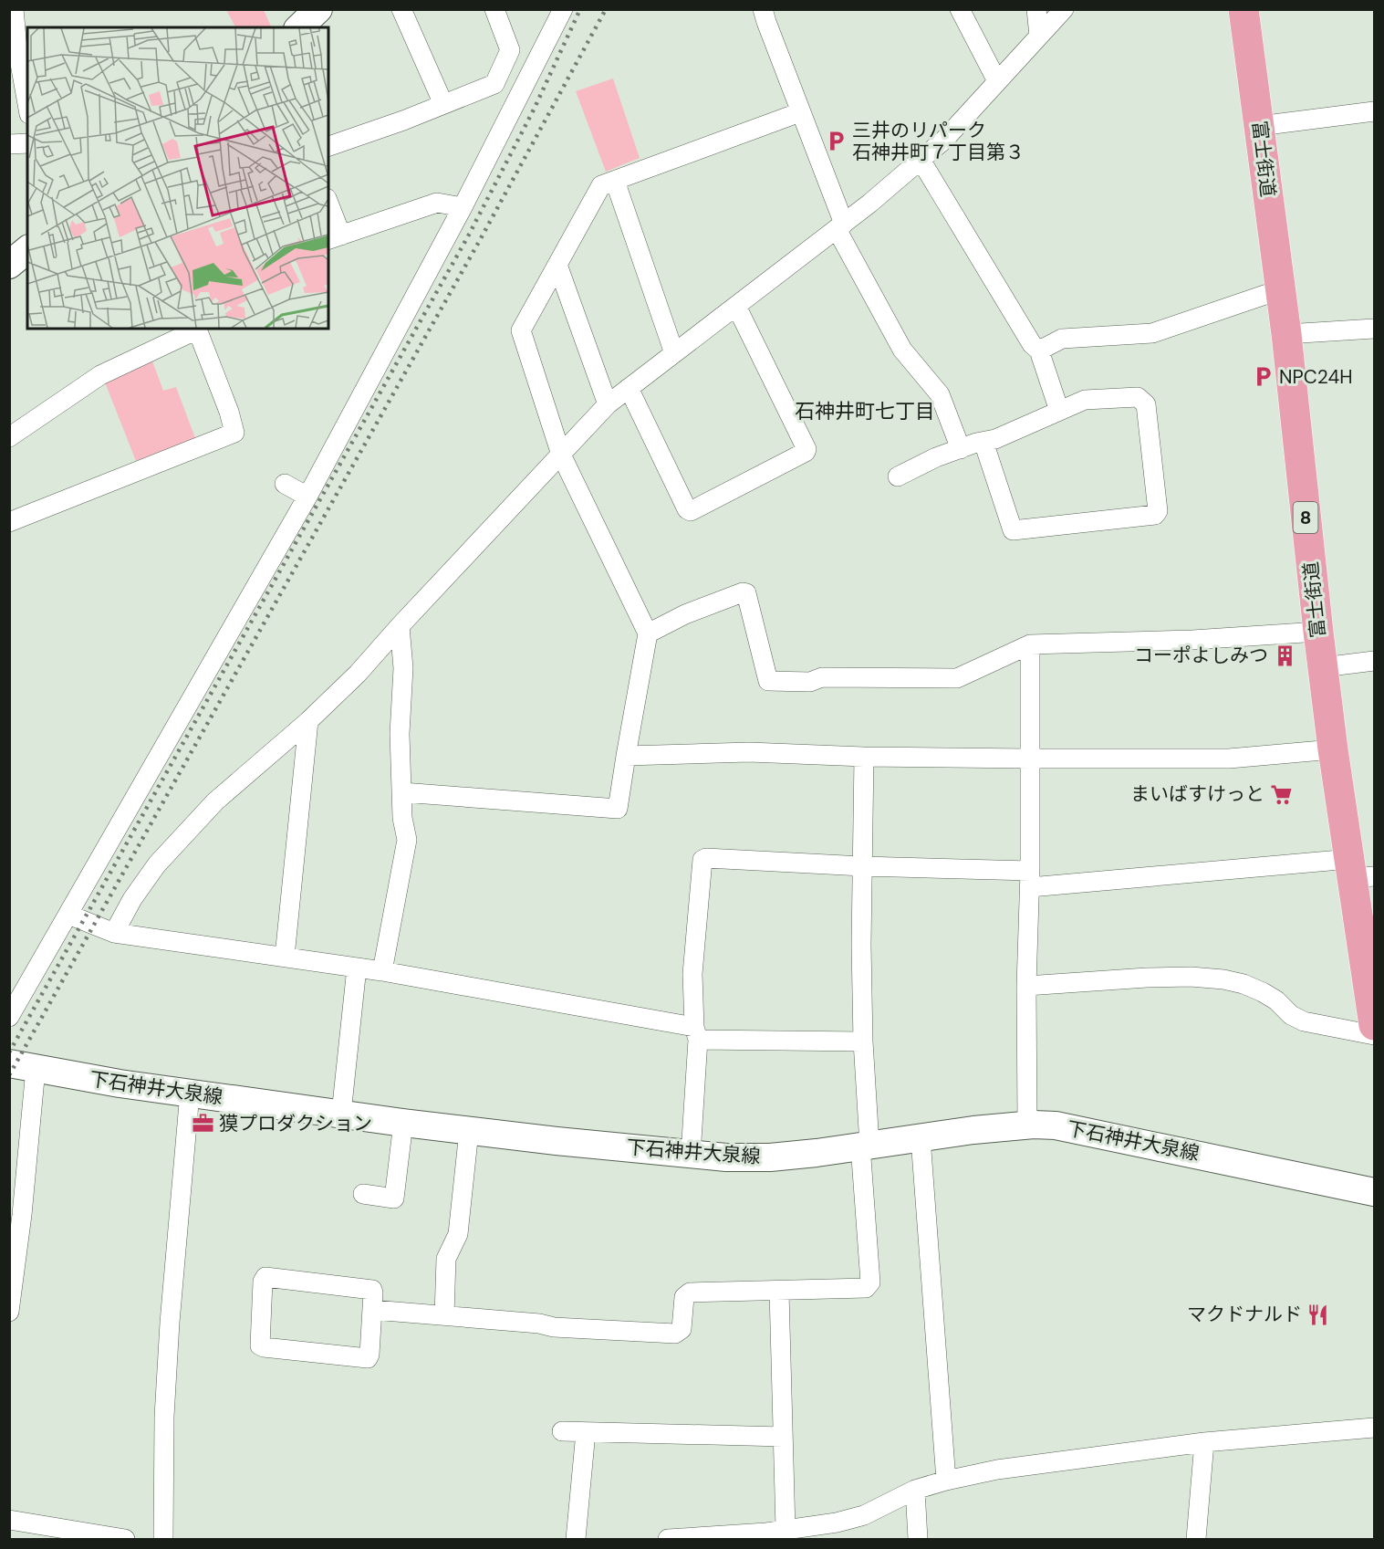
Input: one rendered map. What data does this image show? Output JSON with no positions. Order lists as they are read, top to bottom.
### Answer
{
  "streets": {
    "main road": ["富士街道", "8", "下石神井大泉線"]
  },
  "districts": ["石神井町七丁目"],
  "places": {
    "parking": ["三井のリパーク 石神井町７丁目第３", "NPC24H"],
    "building": ["コーポよしみつ"],
    "supermarket": ["まいばすけっと"],
    "office": ["獏プロダクション"],
    "restaurant": ["マクドナルド"]
  }
}
